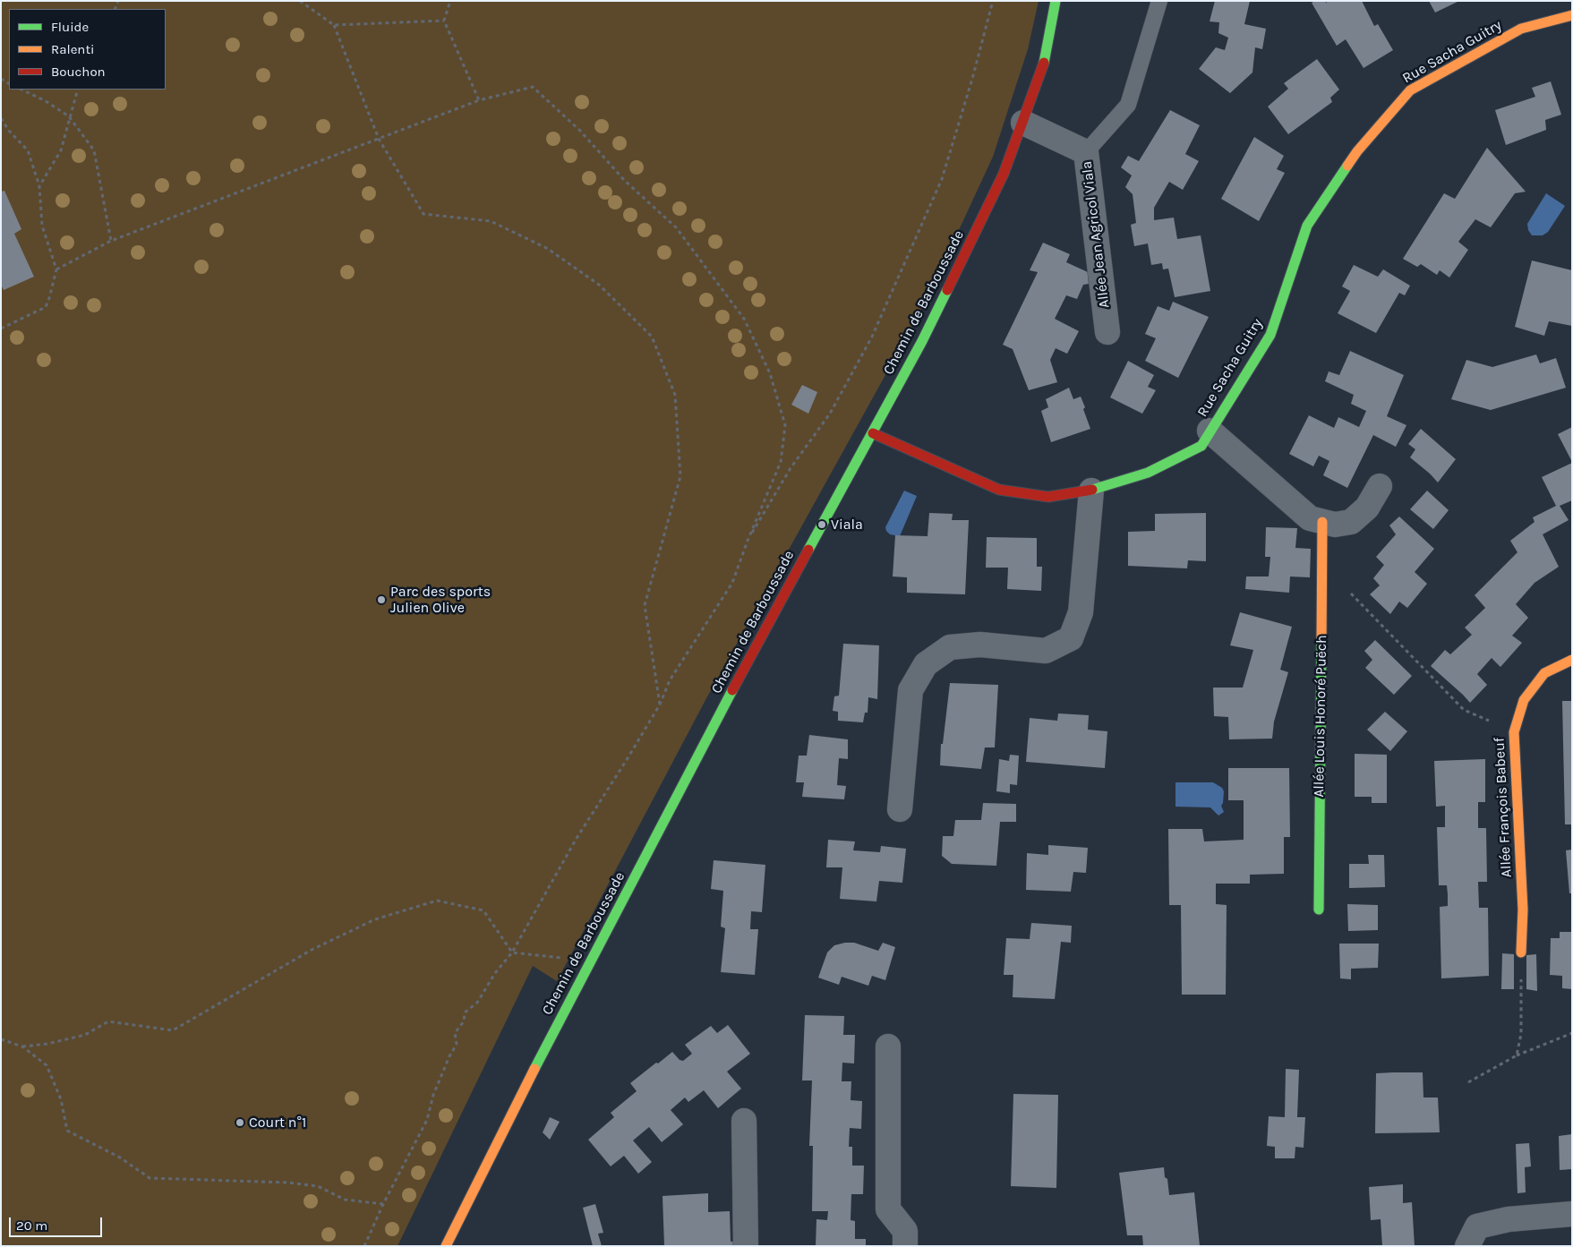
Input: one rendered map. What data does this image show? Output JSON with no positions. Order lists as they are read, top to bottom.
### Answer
{
  "streets": {
    "street": [
      "Rue Sacha Guitry",
      "Allée Jean Agricol Viala",
      "Chemin de Barboussade",
      "Allée Louis Honoré Puëch",
      "Allée François Babeuf"
    ]
  },
  "crossings": [
    ["Rue Sacha Guitry", "Chemin de Barboussade"],
    ["Allée Jean Agricol Viala", "Chemin de Barboussade"]
  ],
  "places": ["Viala", "Parc des sports Julien Olive", "Court n°1"],
  "legend": ["Fluide", "Ralenti", "Bouchon"],
  "scale_bar": "20 m"
}
